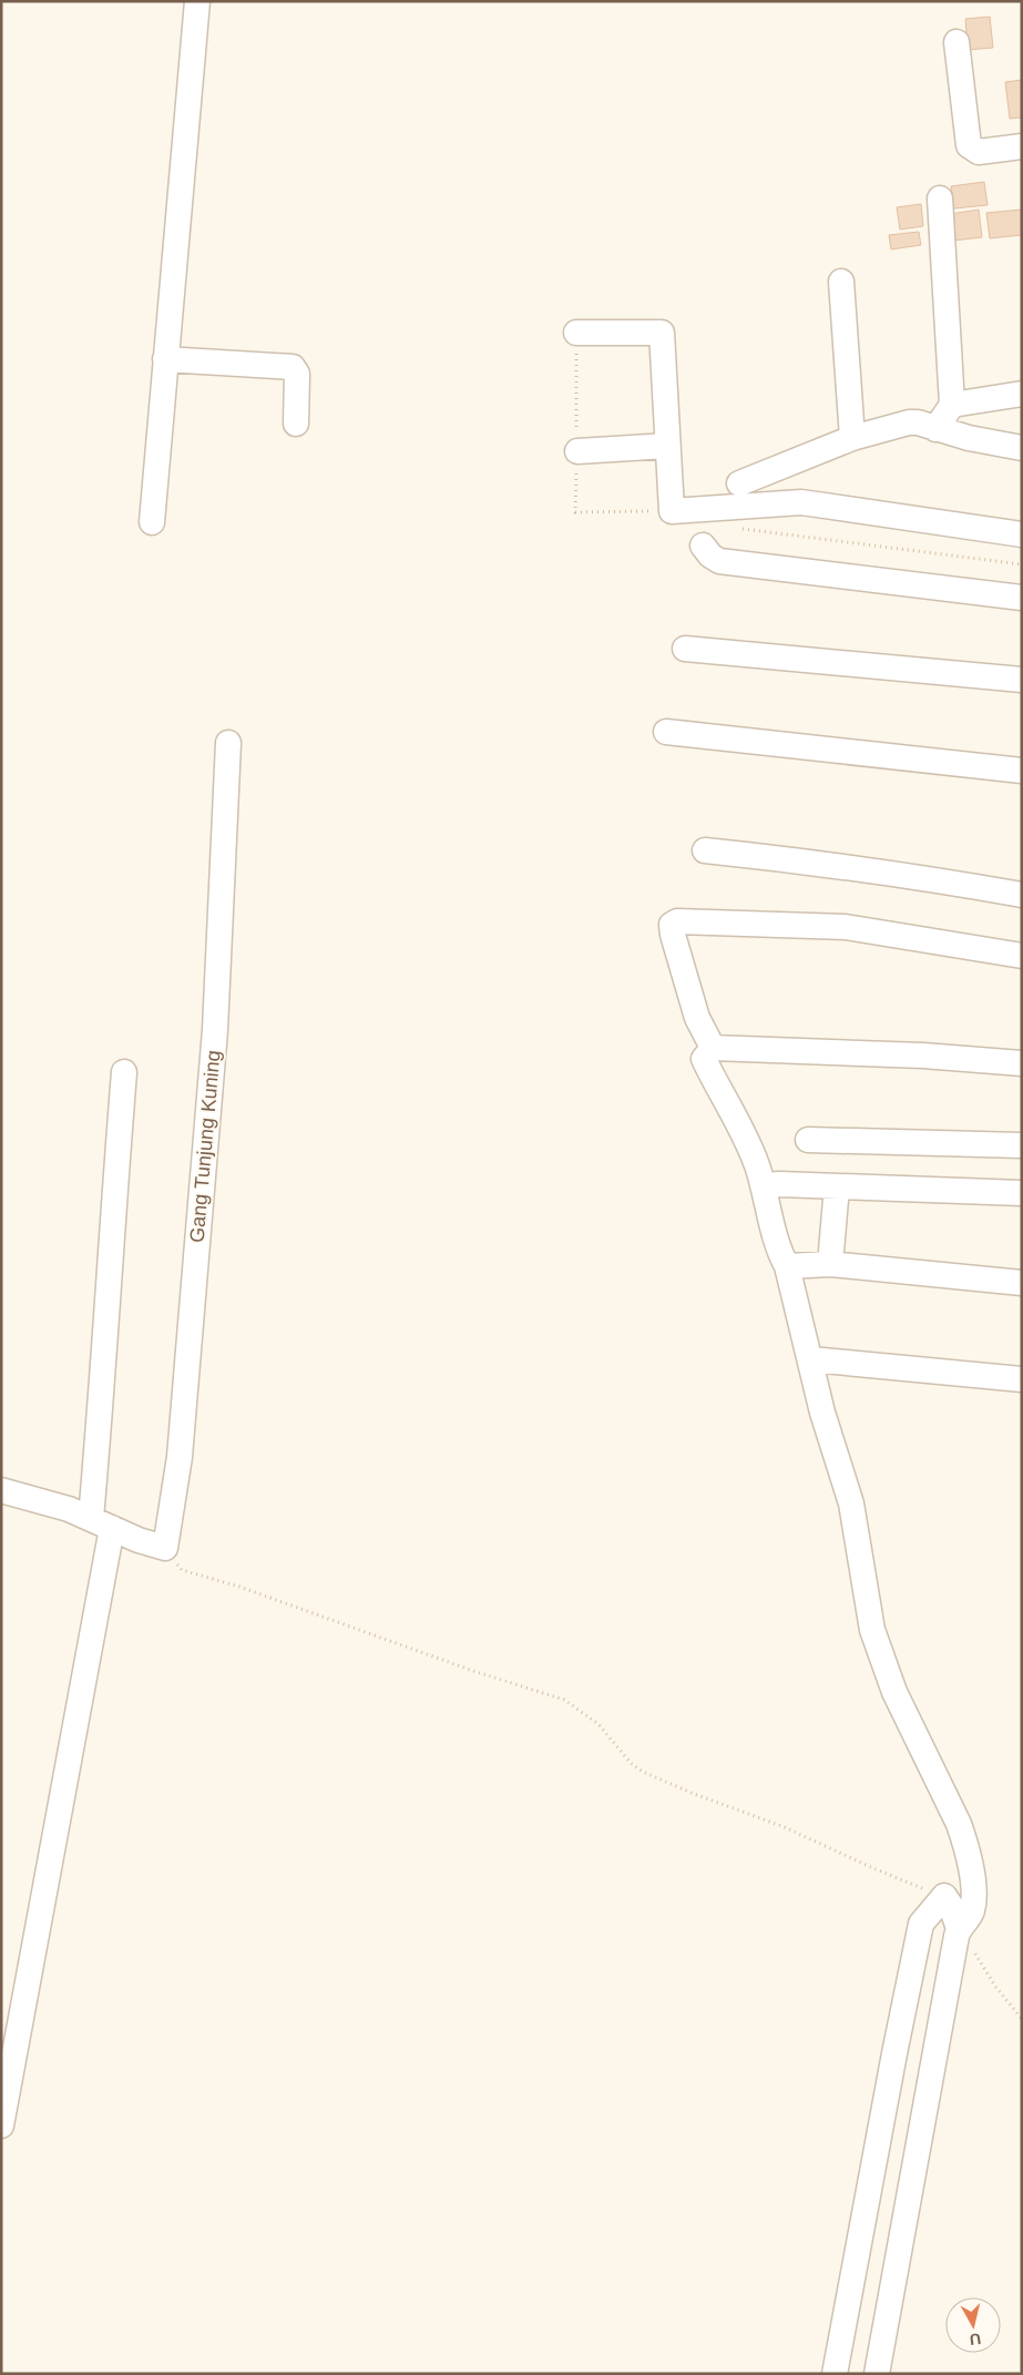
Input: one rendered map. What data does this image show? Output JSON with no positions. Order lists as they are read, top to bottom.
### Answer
{
  "streets": {
    "street": ["Gang Tunjung Kuning"]
  },
  "north": "bottom"
}
